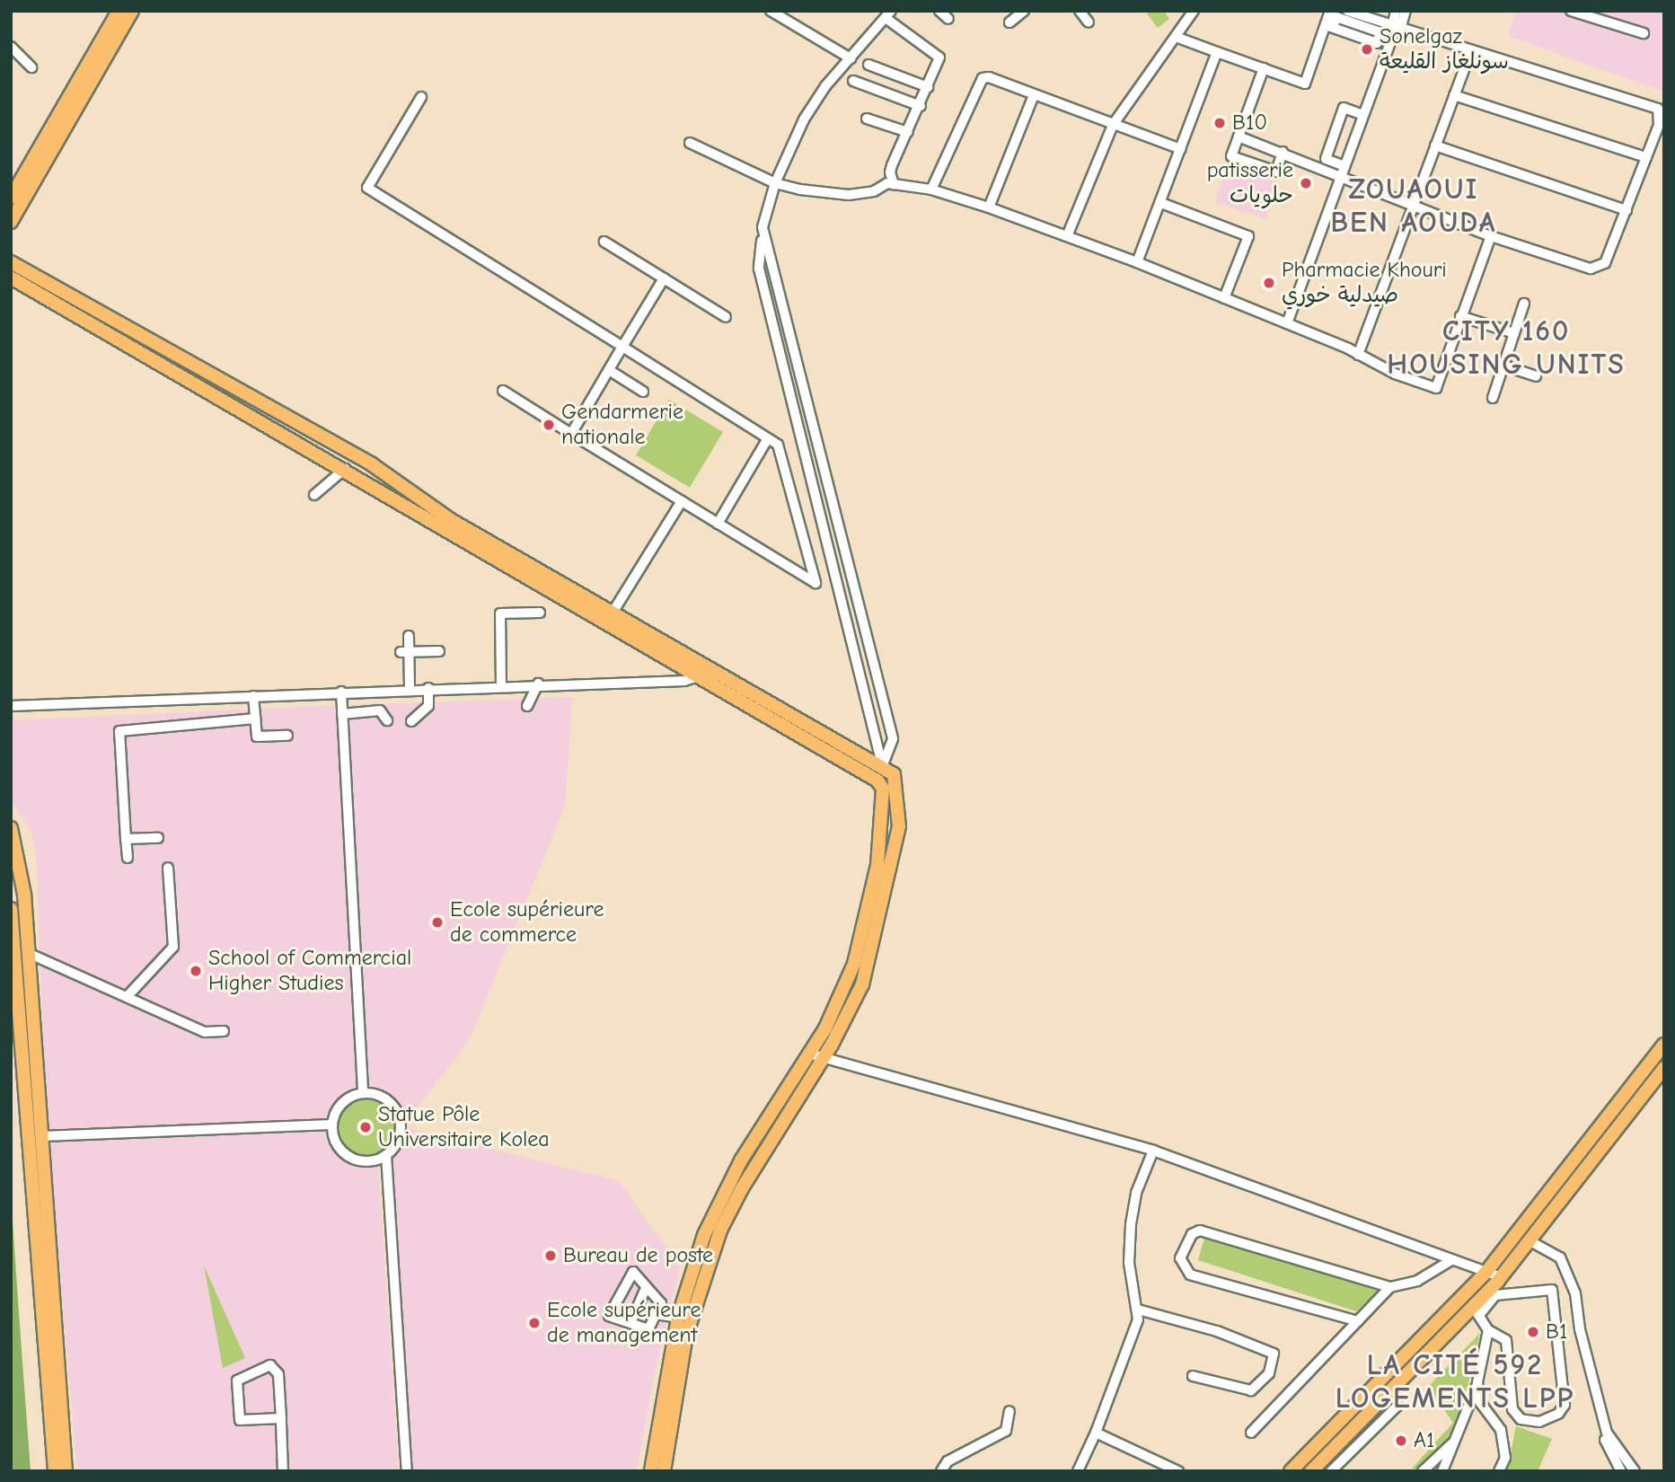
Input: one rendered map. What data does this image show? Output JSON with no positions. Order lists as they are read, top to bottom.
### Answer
{
  "districts": ["ZOUAOUI BEN AOUDA", "CITY 160 HOUSING UNITS", "LA CITÉ 592 LOGEMENTS LPP"],
  "places": [
    "Sonelgaz سونلغاز القليعة",
    "B10",
    "patisserie حلويات",
    "Pharmacie Khouri صيدلية خوري",
    "Gendarmerie nationale",
    "Ecole supérieure de commerce",
    "School of Commercial Higher Studies",
    "Statue Pôle Universitaire Kolea",
    "Bureau de poste",
    "Ecole supérieure de management",
    "B1",
    "A1"
  ]
}
